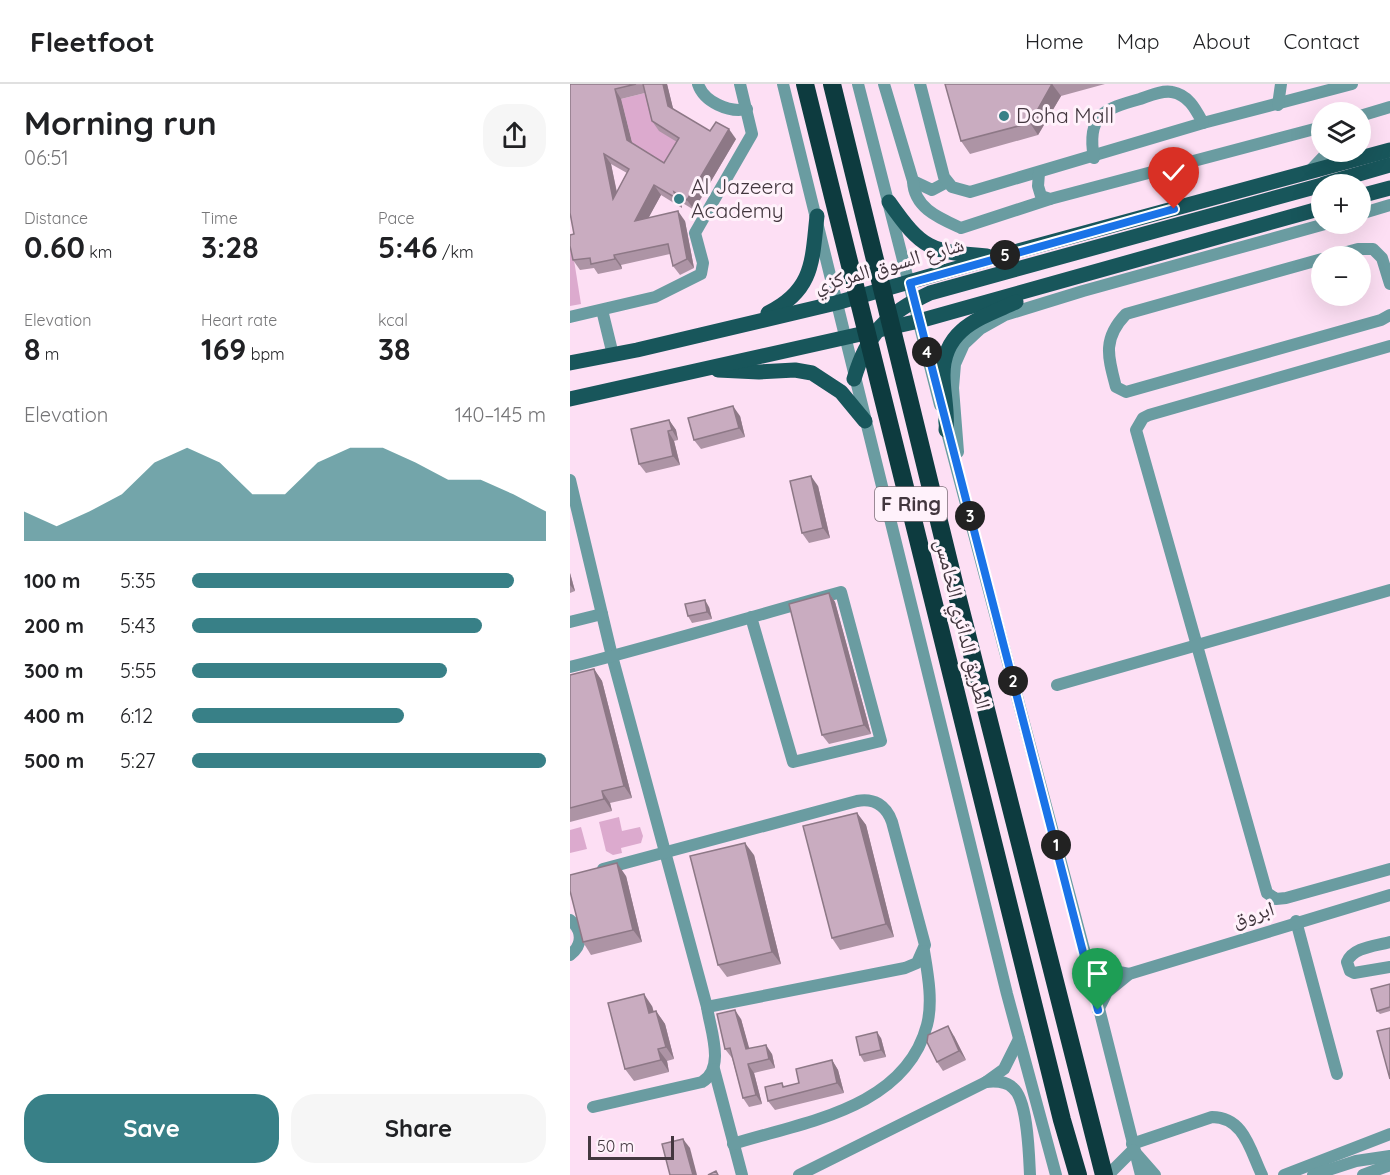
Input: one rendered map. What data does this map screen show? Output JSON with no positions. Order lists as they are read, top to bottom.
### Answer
{
  "streets": {
    "highway": ["F Ring", "الطريق الدائري الخامس"],
    "main road": ["شارع السوق المركزي"],
    "street": ["ابروق"]
  },
  "crossings": [
    ["شارع السوق المركزي", "الطريق الدائري الخامس"],
    ["الطريق الدائري الخامس", "ابروق"]
  ],
  "places": ["Doha Mall", "Al Jazeera Academy"],
  "scale_bar": "50 m",
  "page": {
    "header": "Fleetfoot",
    "nav": [
      "Home",
      "Map",
      "About",
      "Contact"
    ],
    "heading": ["Morning run", "06:51"],
    "map_buttons": ["+", "−"],
    "stats": [
      ["Distance", "0.60 km"],
      ["Time", "3:28"],
      ["Pace", "5:46 /km"],
      ["Elevation", "8 m"],
      ["Heart rate", "169 bpm"],
      ["kcal", "38"]
    ],
    "pins": [
      "5",
      "4",
      "3",
      "2",
      "1"
    ],
    "chart": ["Elevation", "140–145 m"],
    "list": [
      {
        "name": "100 m",
        "note": "5:35"
      },
      {
        "name": "200 m",
        "note": "5:43"
      },
      {
        "name": "300 m",
        "note": "5:55"
      },
      {
        "name": "400 m",
        "note": "6:12"
      },
      {
        "name": "500 m",
        "note": "5:27"
      }
    ],
    "buttons": ["Save", "Share"],
    "scale": "50 m"
  }
}
